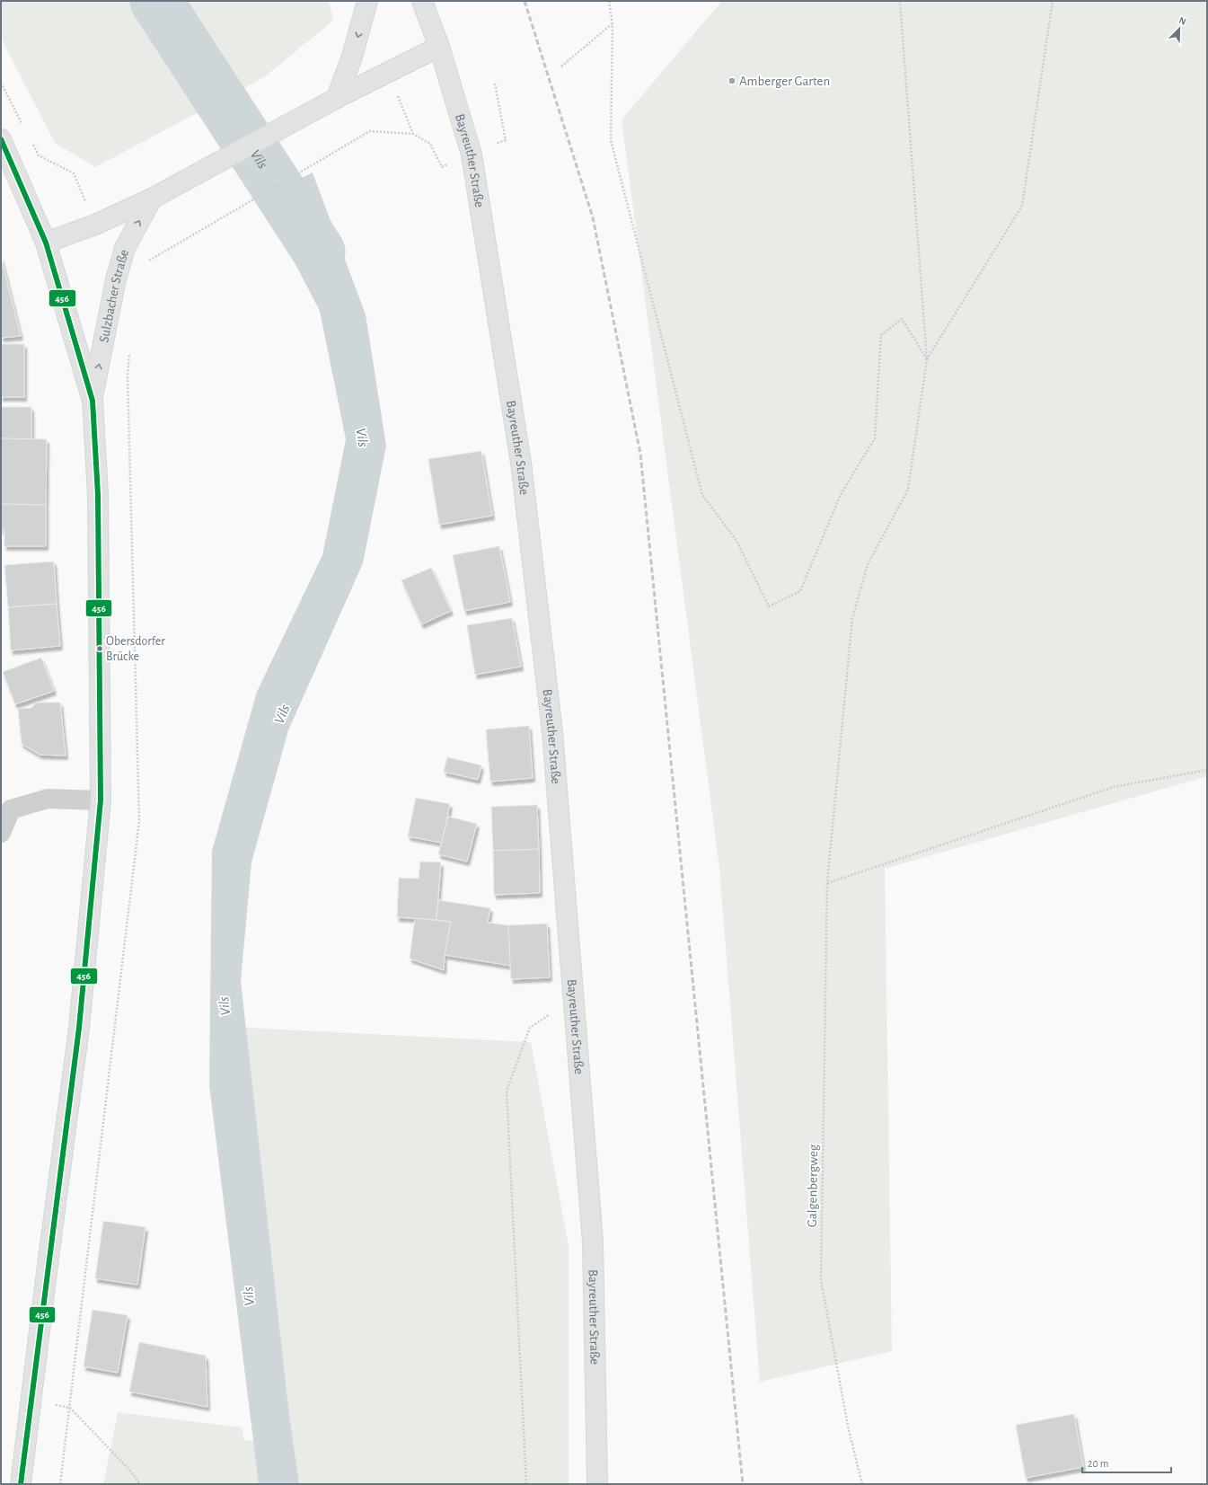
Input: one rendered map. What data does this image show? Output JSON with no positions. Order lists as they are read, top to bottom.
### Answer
{
  "streets": {
    "main road": ["Bayreuther Straße", "Sulzbacher Straße"],
    "path": ["Galgenbergweg"]
  },
  "water": ["Vils"],
  "places": ["Amberger Garten", "Obersdorfer Brücke"],
  "lines": ["transit line 456"],
  "scale_bar": "20 m",
  "north": "top right"
}
